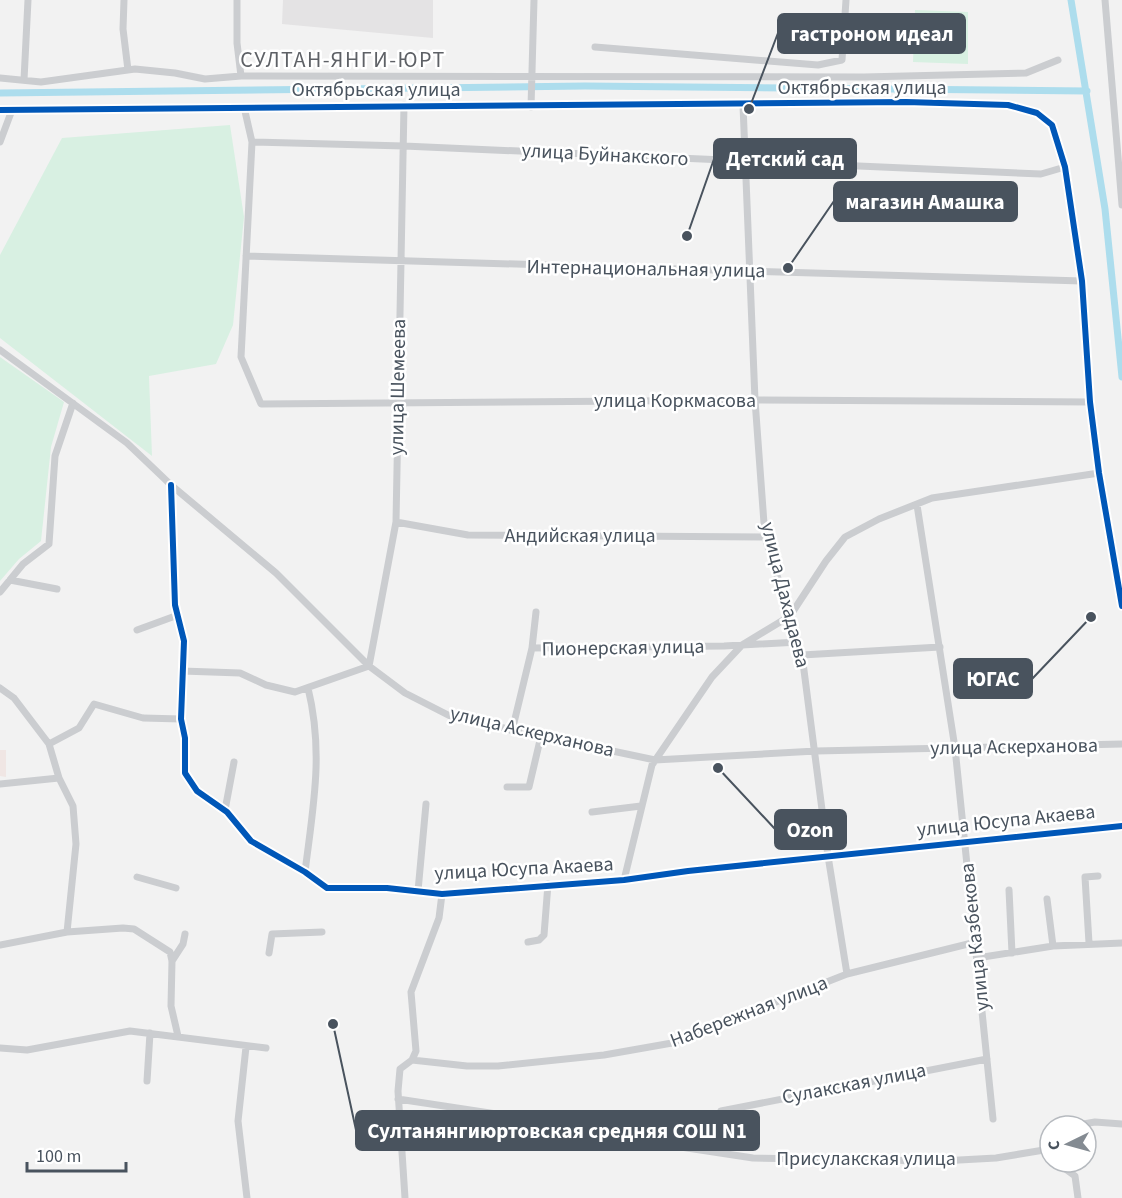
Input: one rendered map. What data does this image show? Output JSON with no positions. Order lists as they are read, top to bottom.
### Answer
{
  "streets": {
    "street": [
      "Октябрьская улица",
      "улица Буйнакского",
      "Интернациональная улица",
      "улица Шемеева",
      "улица Коркмасова",
      "Андийская улица",
      "улица Дахадаева",
      "Пионерская улица",
      "улица Аскерханова",
      "улица Юсупа Акаева",
      "улица Казбекова",
      "Набережная улица",
      "Сулакская улица",
      "Присулакская улица"
    ]
  },
  "crossings": [
    ["Октябрьская улица", "улица Буйнакского"],
    ["Октябрьская улица", "Интернациональная улица"],
    ["Октябрьская улица", "улица Шемеева"],
    ["Октябрьская улица", "улица Коркмасова"],
    ["Октябрьская улица", "улица Дахадаева"],
    ["улица Буйнакского", "улица Шемеева"],
    ["улица Буйнакского", "улица Дахадаева"],
    ["Интернациональная улица", "улица Шемеева"],
    ["Интернациональная улица", "улица Коркмасова"],
    ["Интернациональная улица", "улица Дахадаева"],
    ["улица Шемеева", "улица Коркмасова"],
    ["улица Шемеева", "Андийская улица"],
    ["улица Шемеева", "улица Аскерханова"],
    ["улица Коркмасова", "улица Дахадаева"],
    ["Андийская улица", "улица Дахадаева"],
    ["улица Дахадаева", "Пионерская улица"],
    ["улица Дахадаева", "улица Аскерханова"],
    ["улица Дахадаева", "улица Юсупа Акаева"],
    ["улица Дахадаева", "Набережная улица"],
    ["Пионерская улица", "улица Аскерханова"],
    ["улица Аскерханова", "улица Юсупа Акаева"],
    ["улица Аскерханова", "улица Казбекова"],
    ["улица Юсупа Акаева", "улица Казбекова"],
    ["улица Казбекова", "Набережная улица"],
    ["улица Казбекова", "Сулакская улица"]
  ],
  "districts": ["СУЛТАН-ЯНГИ-ЮРТ"],
  "places": [
    "гастроном идеал",
    "Детский сад",
    "магазин Амашка",
    "ЮГАС",
    "Ozon",
    "Султанянгиюртовская средняя СОШ N1"
  ],
  "scale_bar": "100 m",
  "north": "left"
}
